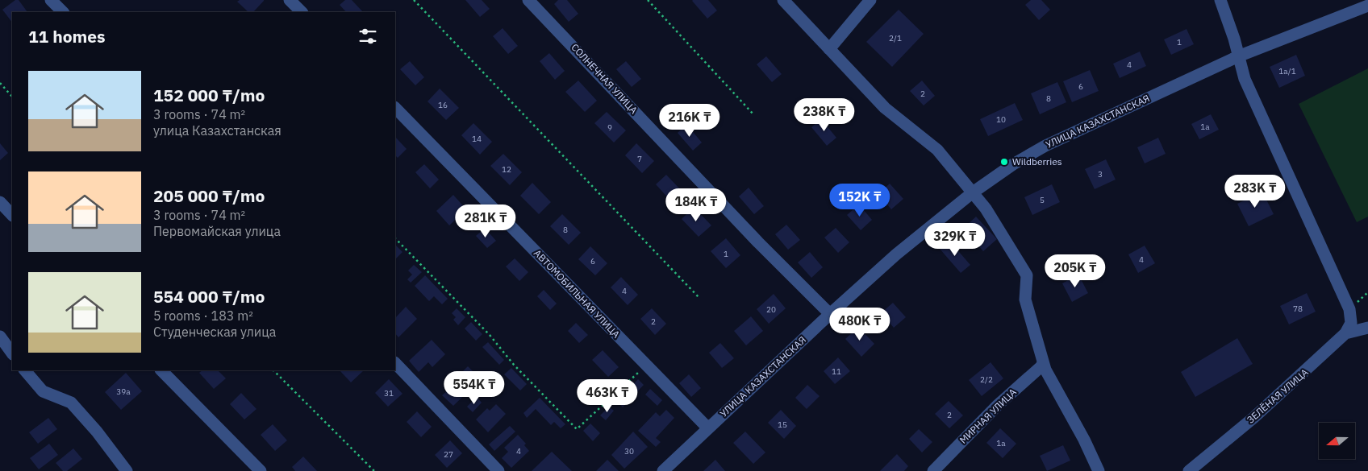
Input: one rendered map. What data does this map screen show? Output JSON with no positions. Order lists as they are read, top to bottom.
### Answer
{
  "streets": {
    "street": [
      "СОЛНЕЧНАЯ УЛИЦА",
      "УЛИЦА КАЗАХСТАНСКАЯ",
      "АВТОМОБИЛЬНАЯ УЛИЦА",
      "ЗЕЛЁНАЯ УЛИЦА",
      "МИРНАЯ УЛИЦА"
    ]
  },
  "crossings": [
    ["СОЛНЕЧНАЯ УЛИЦА", "УЛИЦА КАЗАХСТАНСКАЯ"],
    ["УЛИЦА КАЗАХСТАНСКАЯ", "АВТОМОБИЛЬНАЯ УЛИЦА"]
  ],
  "places": ["Wildberries"],
  "house_numbers": [
    "2/1",
    "1",
    "4",
    "1а/1",
    "6",
    "2",
    "8",
    "16",
    "10",
    "1а",
    "9",
    "14",
    "7",
    "12",
    "3",
    "5",
    "8",
    "1",
    "4",
    "6",
    "4",
    "78",
    "20",
    "2",
    "11",
    "2/2",
    "39а",
    "31",
    "2",
    "15",
    "1а",
    "4",
    "30",
    "27"
  ],
  "north": "left",
  "page": {
    "heading": "11 homes",
    "list": [
      {
        "name": "152 000 ₸/mo",
        "note": "3 rooms · 74 m² · улица Казахстанская"
      },
      {
        "name": "205 000 ₸/mo",
        "note": "3 rooms · 74 m² · Первомайская улица"
      },
      {
        "name": "554 000 ₸/mo",
        "note": "5 rooms · 183 m² · Студенческая улица"
      }
    ],
    "price": [
      "238K ₸",
      "216K ₸",
      "283K ₸",
      "152K ₸",
      "184K ₸",
      "281K ₸",
      "329K ₸",
      "205K ₸",
      "480K ₸",
      "554K ₸",
      "463K ₸"
    ]
  }
}
